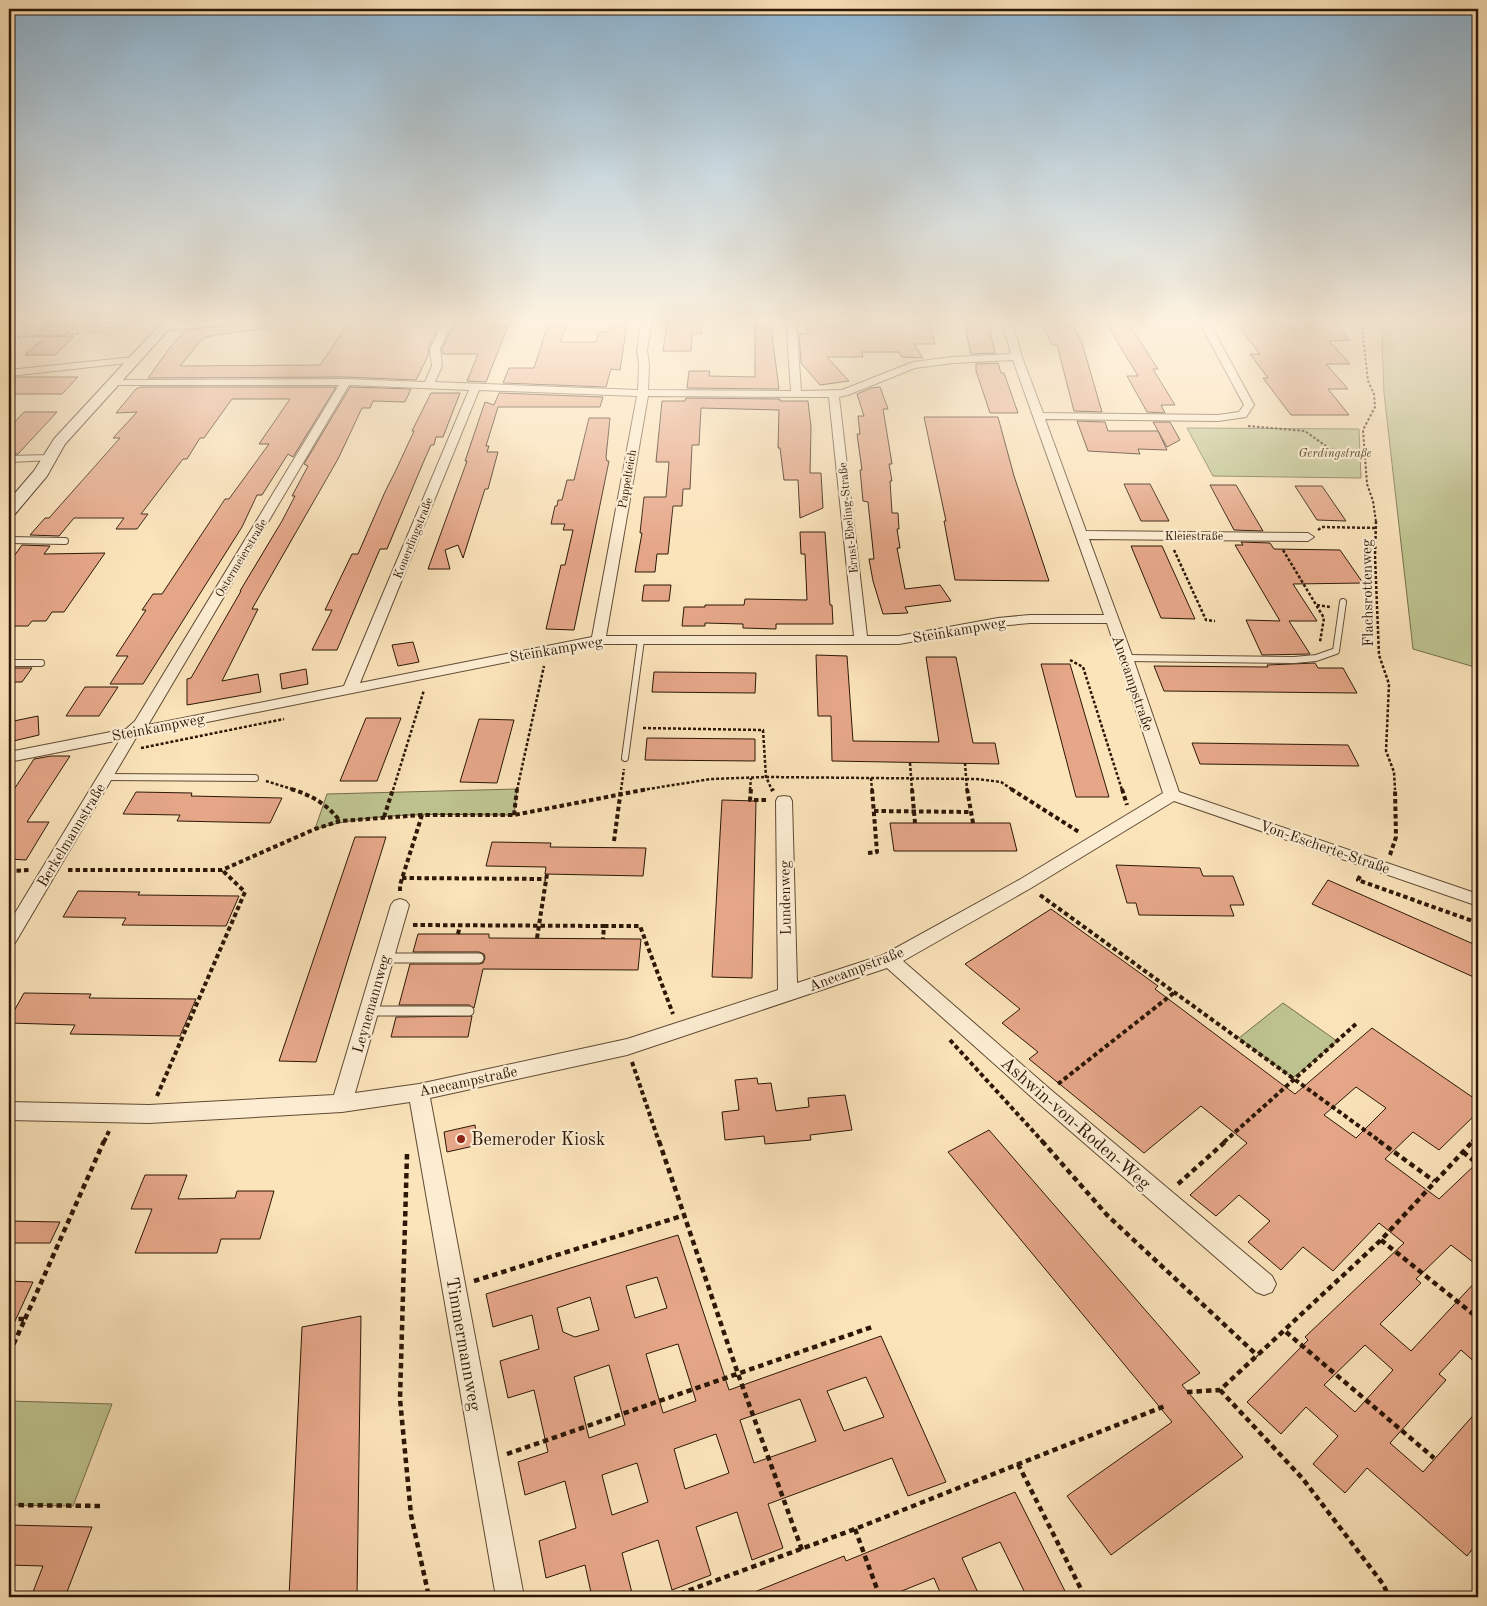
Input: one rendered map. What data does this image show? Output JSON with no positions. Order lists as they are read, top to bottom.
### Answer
{
  "streets": {
    "street": [
      "Pappelteich",
      "Ernst-Ebeling-Straße",
      "Kleiestraße",
      "Konerdingstraße",
      "Ostermeierstraße",
      "Steinkampweg",
      "Anecampstraße",
      "Berkelmannstraße",
      "Von-Escherte-Straße",
      "Lundenweg",
      "Leynemannweg",
      "Ashwin-von-Roden-Weg",
      "Timmermannweg"
    ],
    "path": ["Flachsrottenweg"]
  },
  "crossings": [
    ["Pappelteich", "Steinkampweg"],
    ["Ernst-Ebeling-Straße", "Steinkampweg"],
    ["Kleiestraße", "Anecampstraße"],
    ["Konerdingstraße", "Steinkampweg"],
    ["Ostermeierstraße", "Steinkampweg"],
    ["Ostermeierstraße", "Berkelmannstraße"],
    ["Flachsrottenweg", "Von-Escherte-Straße"],
    ["Steinkampweg", "Anecampstraße"],
    ["Steinkampweg", "Berkelmannstraße"],
    ["Anecampstraße", "Von-Escherte-Straße"],
    ["Anecampstraße", "Lundenweg"],
    ["Anecampstraße", "Leynemannweg"],
    ["Anecampstraße", "Ashwin-von-Roden-Weg"],
    ["Anecampstraße", "Timmermannweg"]
  ],
  "parks": ["Gerdingstraße"],
  "places": ["Bemeroder Kiosk"]
}
